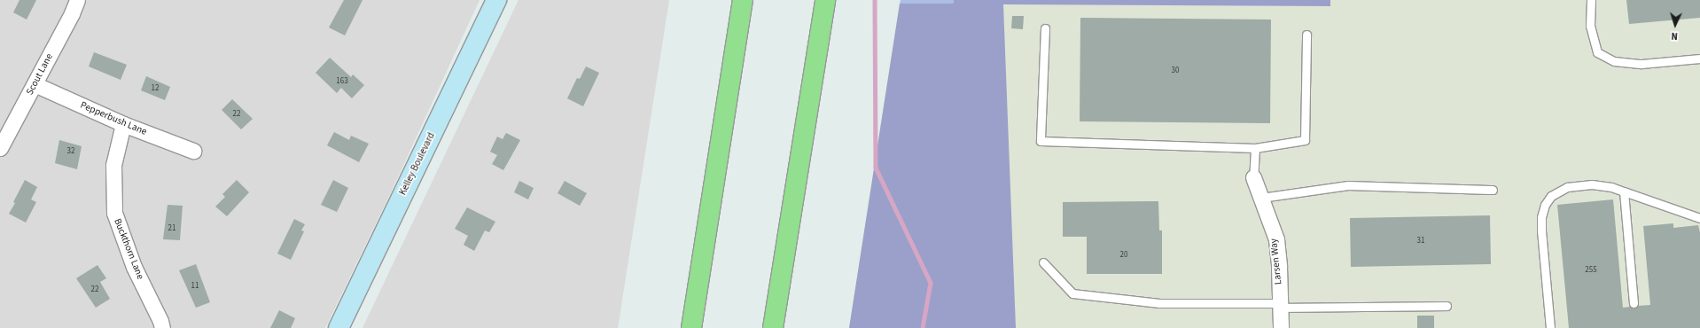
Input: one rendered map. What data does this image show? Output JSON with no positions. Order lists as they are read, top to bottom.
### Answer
{
  "streets": {
    "main road": ["Kelley Boulevard"],
    "street": [
      "Scout Lane",
      "Pepperbush Lane",
      "Buckthorn Lane",
      "Larsen Way"
    ]
  },
  "crossings": [
    ["Scout Lane", "Pepperbush Lane"],
    ["Pepperbush Lane", "Buckthorn Lane"]
  ],
  "house_numbers": [
    "30",
    "163",
    "12",
    "22",
    "32",
    "21",
    "31",
    "20",
    "255",
    "11",
    "22"
  ],
  "north": "bottom"
}
